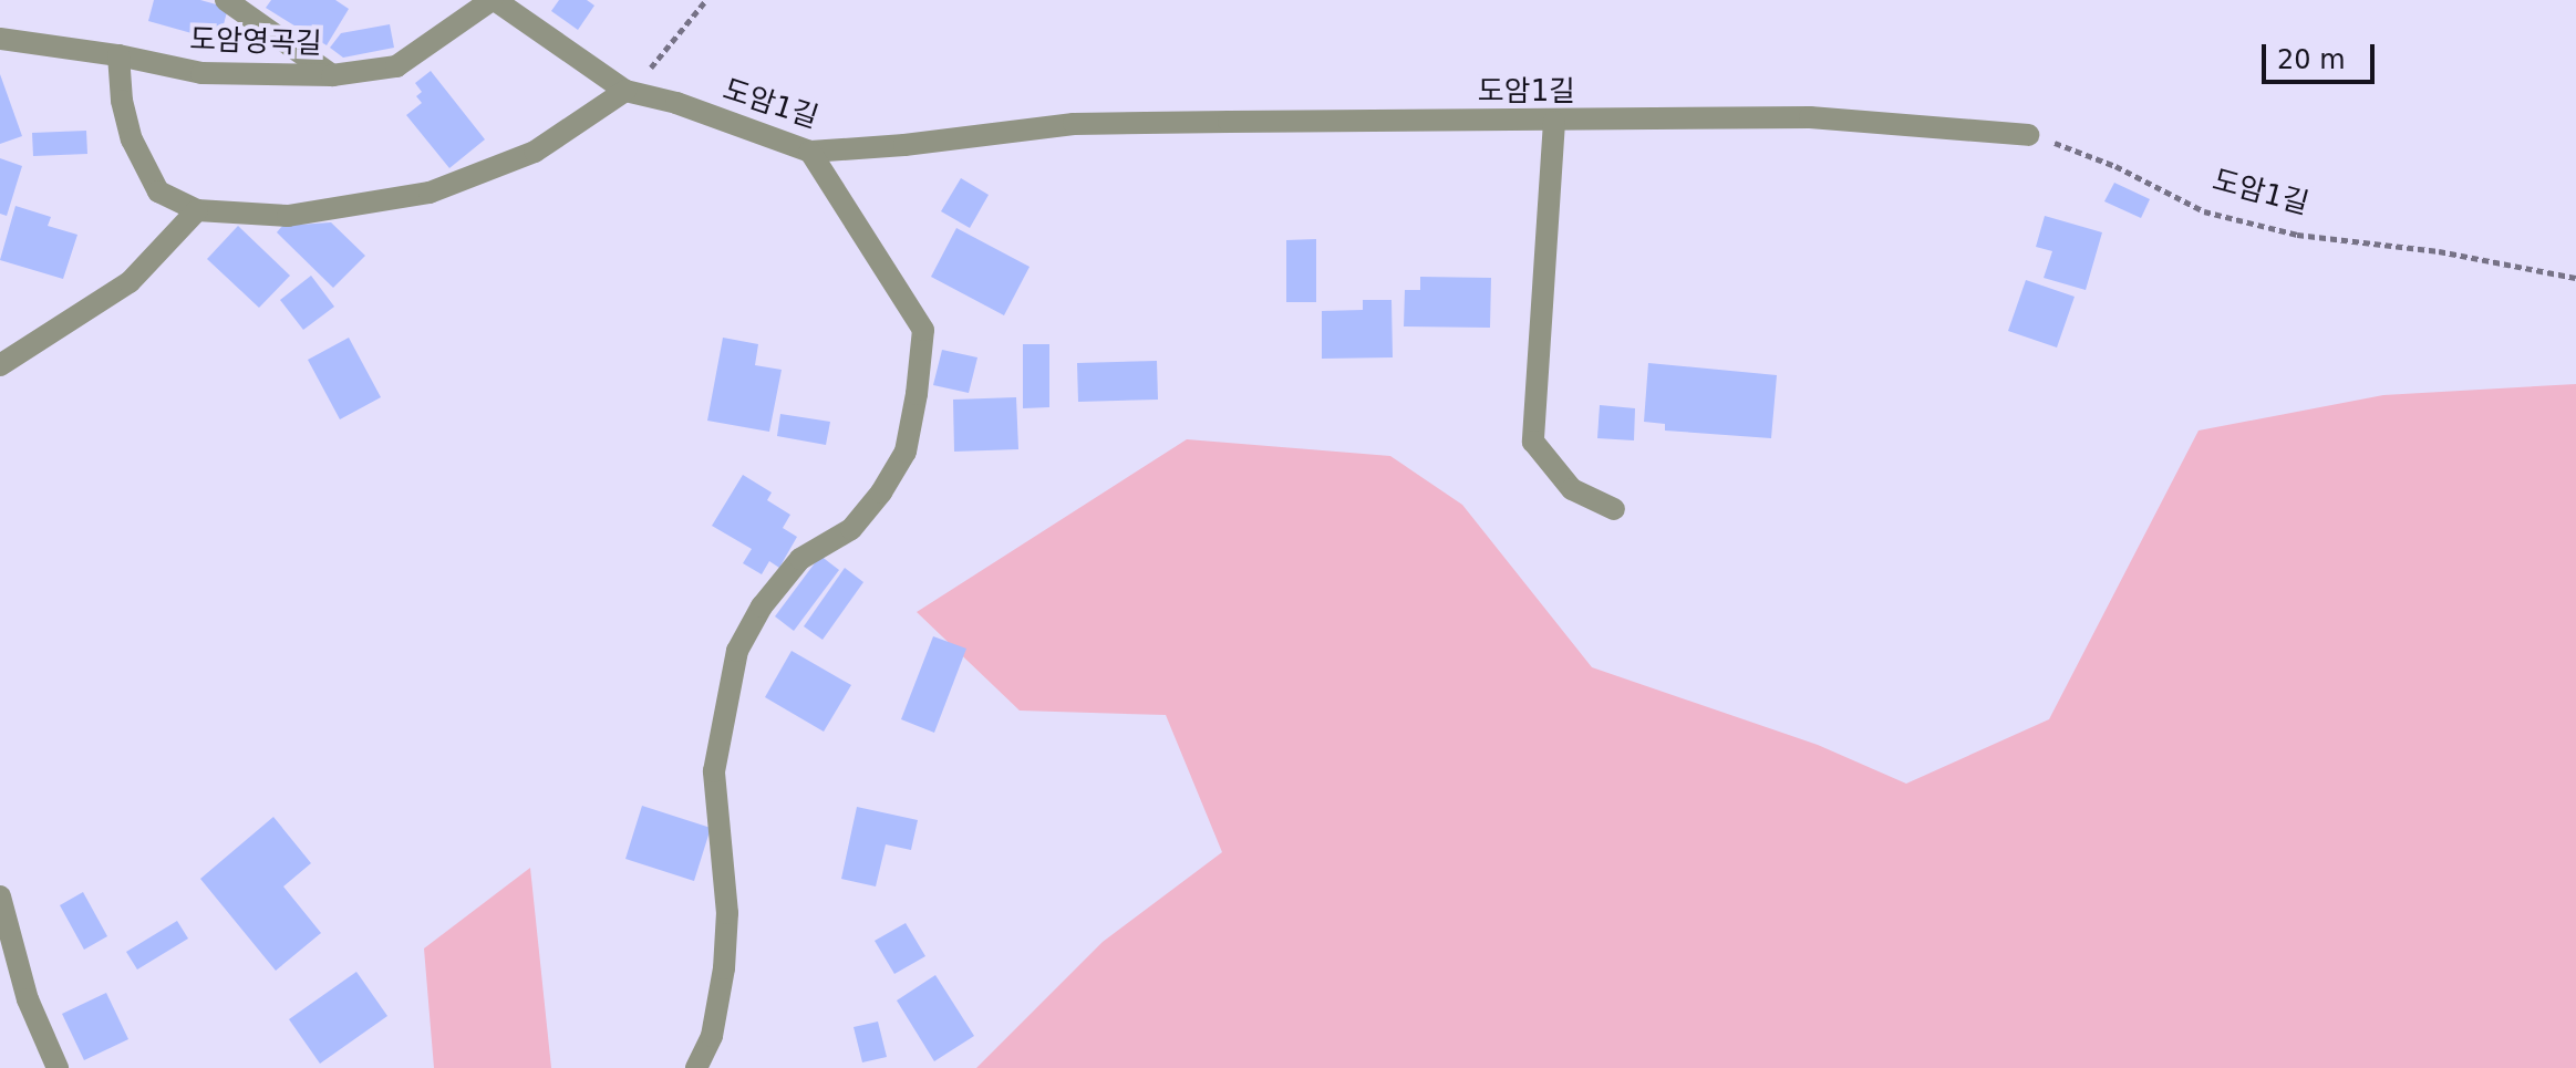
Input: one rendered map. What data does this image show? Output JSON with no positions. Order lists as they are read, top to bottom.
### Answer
{
  "streets": {
    "street": ["도암영곡길", "도암1길"]
  },
  "crossings": [
    ["도암영곡길", "도암1길"]
  ],
  "scale_bar": "20 m"
}
